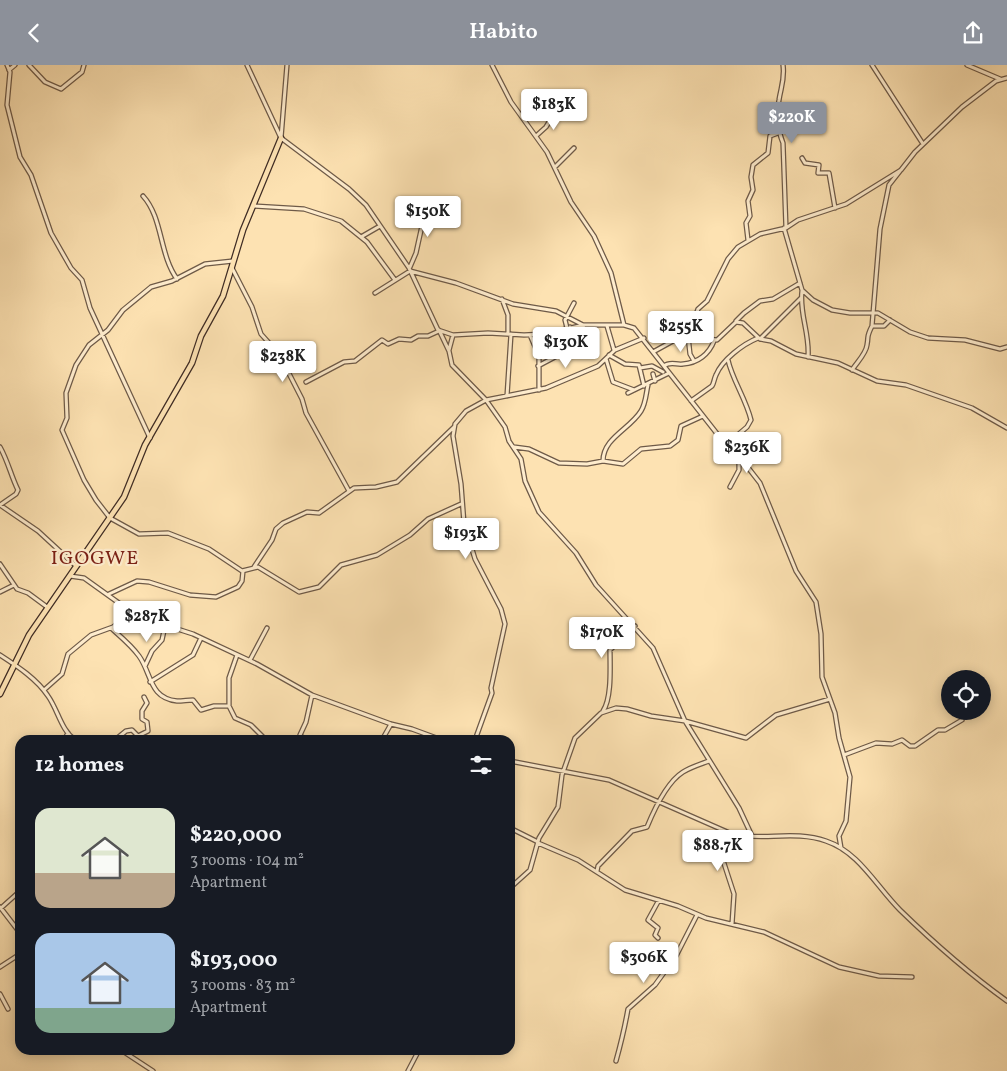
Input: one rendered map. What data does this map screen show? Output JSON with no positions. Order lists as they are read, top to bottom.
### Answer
{
  "districts": ["IGOGWE"],
  "page": {
    "header": "Habito",
    "price": [
      "$183K",
      "$220K",
      "$150K",
      "$255K",
      "$130K",
      "$238K",
      "$236K",
      "$193K",
      "$287K",
      "$170K",
      "$88.7K",
      "$306K"
    ],
    "heading": "12 homes",
    "list": [
      {
        "name": "$220,000",
        "note": "3 rooms · 104 m² · Apartment"
      },
      {
        "name": "$193,000",
        "note": "3 rooms · 83 m² · Apartment"
      }
    ]
  }
}
